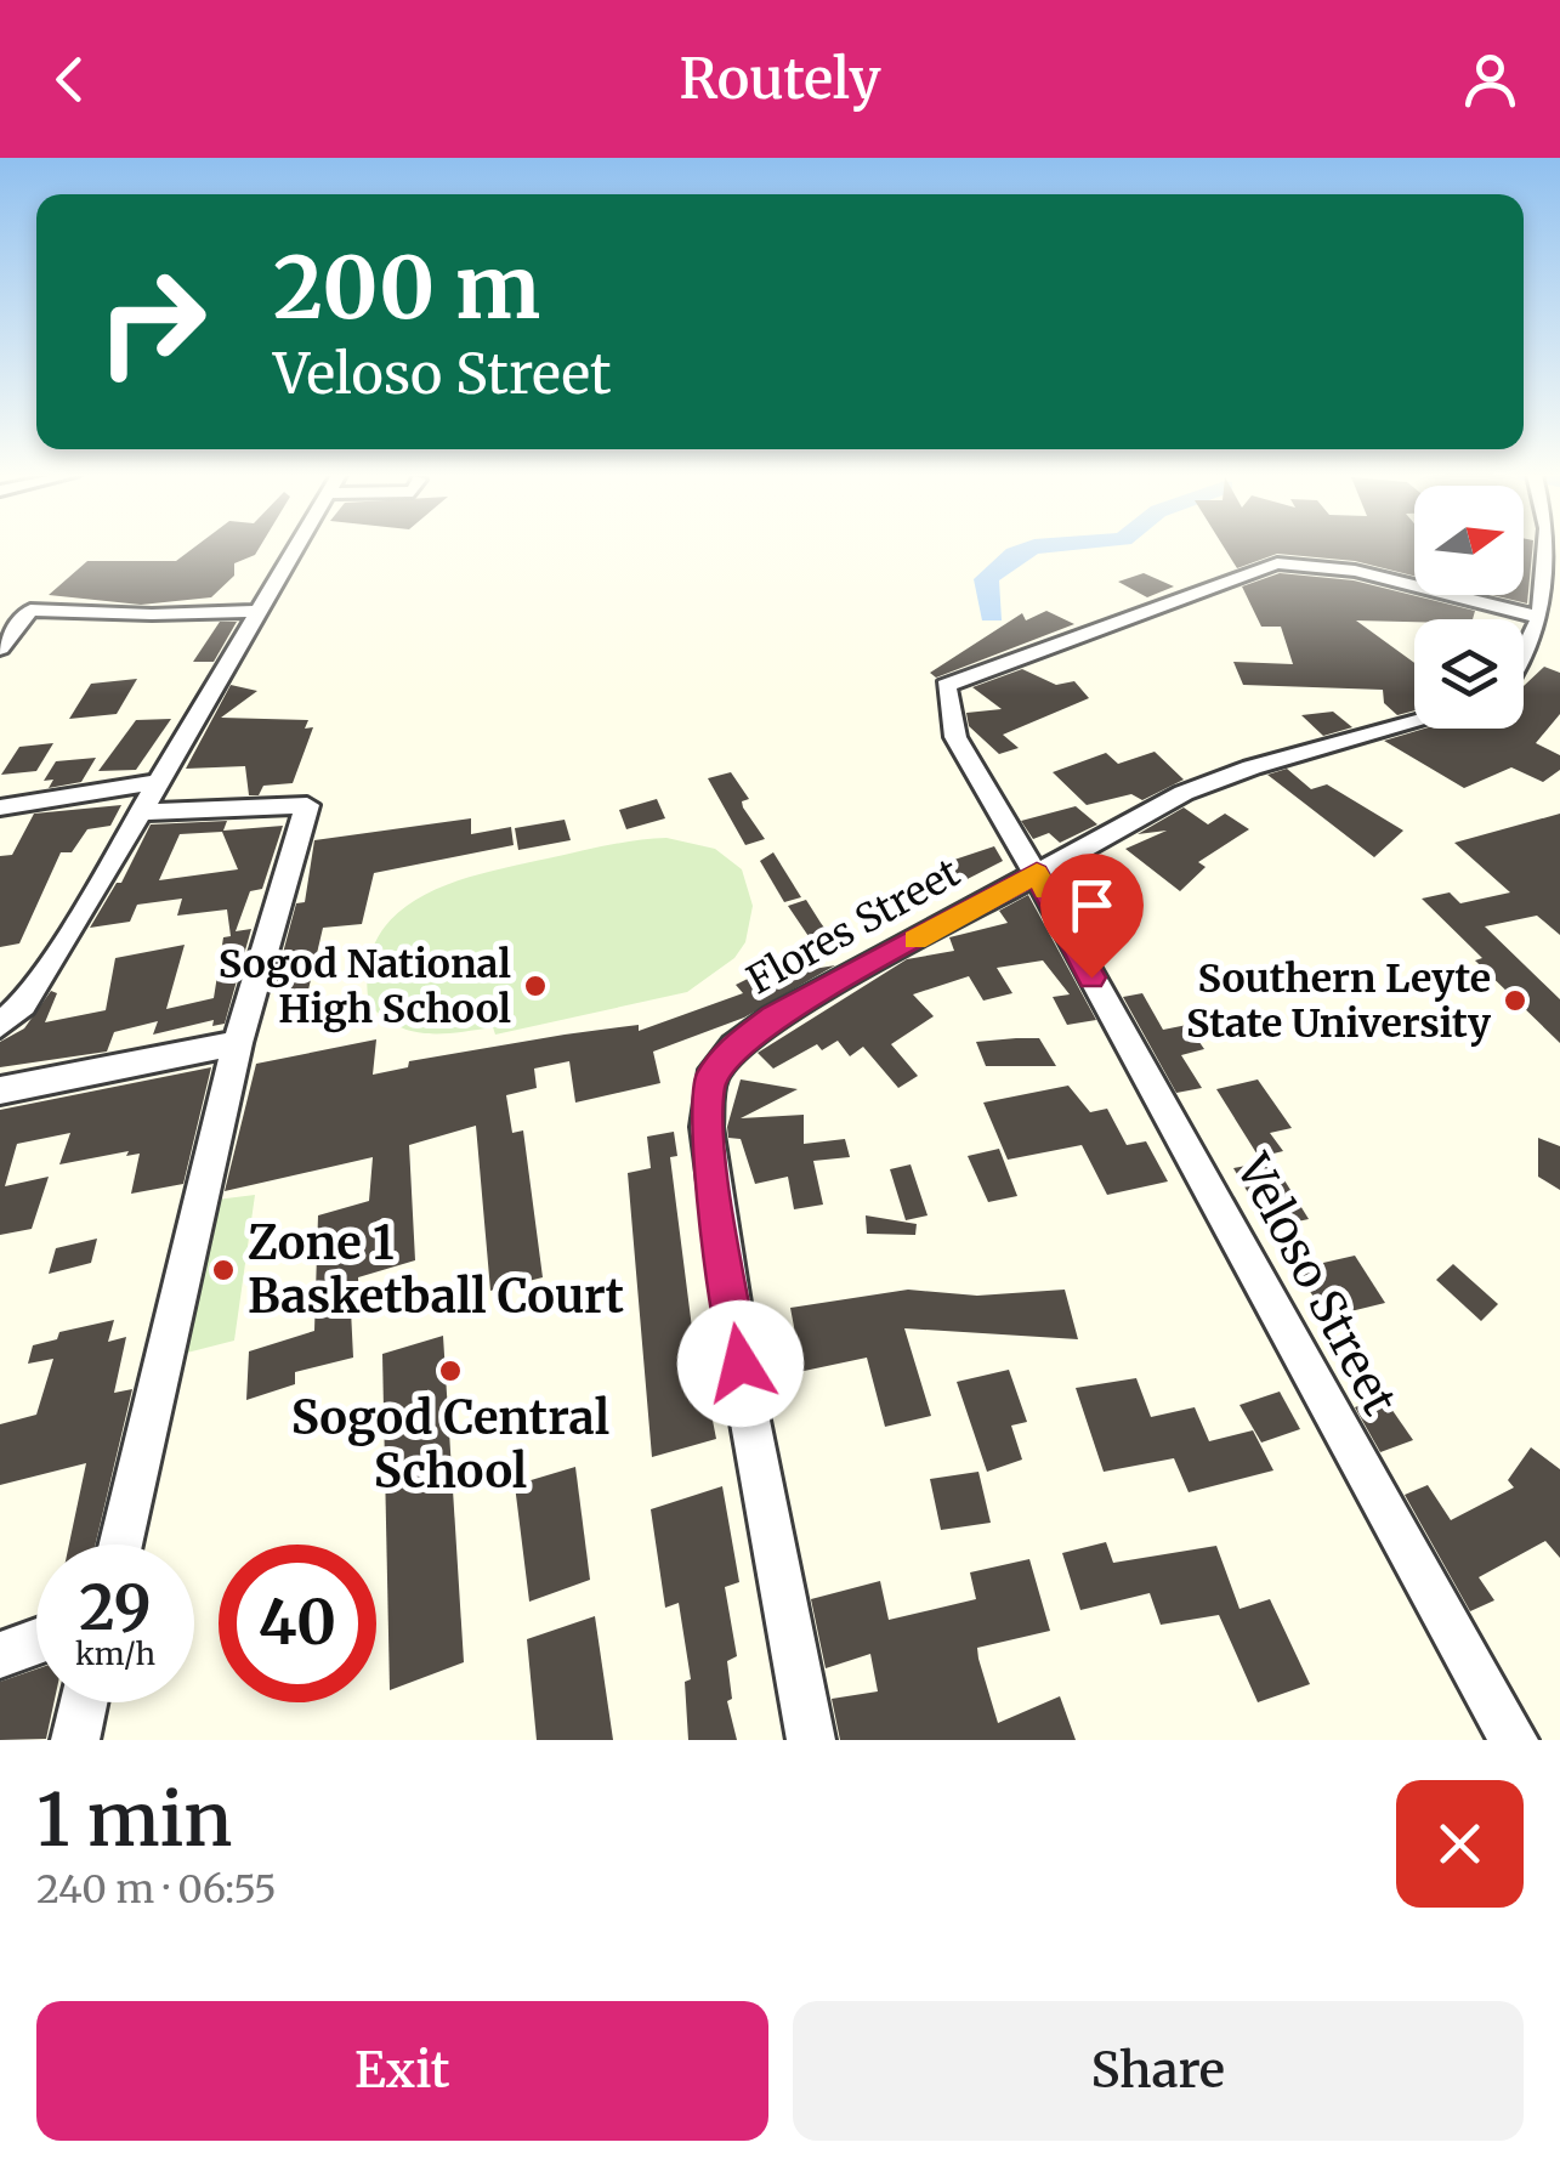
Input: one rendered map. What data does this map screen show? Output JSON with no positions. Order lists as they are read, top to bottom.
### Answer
{
  "streets": {
    "street": ["Flores Street", "Veloso Street"]
  },
  "crossings": [
    ["Flores Street", "Veloso Street"]
  ],
  "places": [
    "Sogod National High School",
    "Southern Leyte State University",
    "Zone 1 Basketball Court",
    "Sogod Central School"
  ],
  "north": "right",
  "page": {
    "header": "Routely",
    "turn": ["200 m", "Veloso Street"],
    "speed": "29 km/h",
    "limit": "40",
    "heading": ["1 min", "240 m · 06:55"],
    "buttons": ["Exit", "Share"]
  }
}
